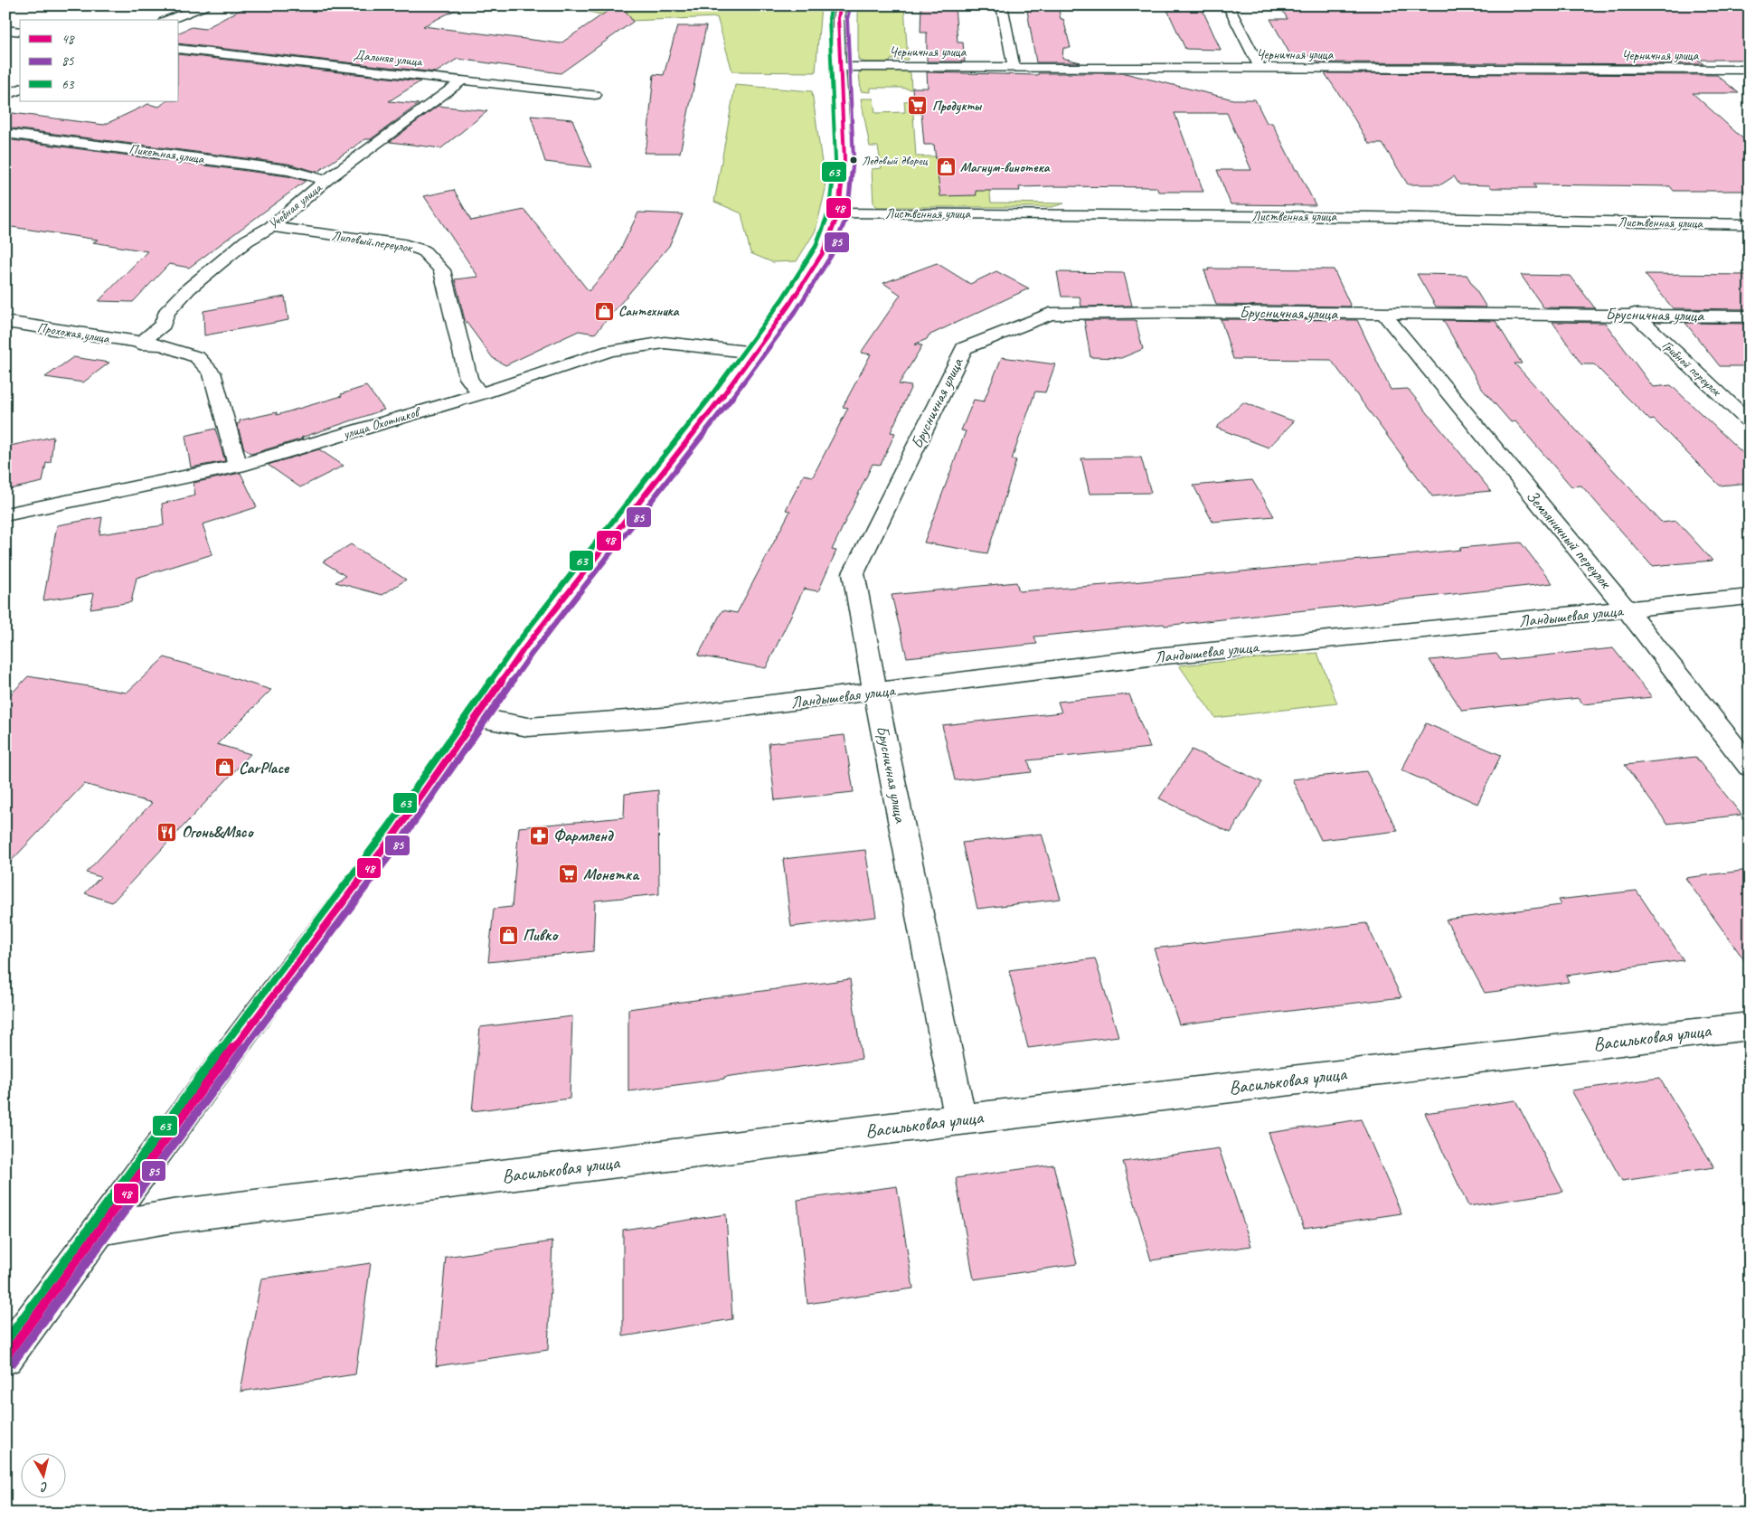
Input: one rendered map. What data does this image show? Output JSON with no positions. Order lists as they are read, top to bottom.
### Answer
{
  "streets": {
    "street": [
      "Черничная улица",
      "Дальняя улица",
      "Пикетная улица",
      "Учебная улица",
      "Лиственная улица",
      "Липовый переулок",
      "Брусничная улица",
      "Прохожая улица",
      "Грибной переулок",
      "улица Охотников",
      "Земляничный переулок",
      "Ландышевая улица",
      "Васильковая улица"
    ]
  },
  "crossings": [
    ["Дальняя улица", "Учебная улица"],
    ["Пикетная улица", "Учебная улица"],
    ["Учебная улица", "Липовый переулок"],
    ["Учебная улица", "Прохожая улица"],
    ["Липовый переулок", "улица Охотников"],
    ["Брусничная улица", "Грибной переулок"],
    ["Брусничная улица", "Земляничный переулок"],
    ["Брусничная улица", "Ландышевая улица"],
    ["Брусничная улица", "Васильковая улица"],
    ["Прохожая улица", "улица Охотников"],
    ["Земляничный переулок", "Ландышевая улица"]
  ],
  "places": {
    "supermarket": ["Продукты", "Монетка"],
    "other": ["Ледовый дворец"],
    "shop": [
      "Магнум-винотека",
      "Сантехника",
      "CarPlace",
      "Пивко"
    ],
    "restaurant": ["Огонь&Мясо"],
    "pharmacy": ["Фармленд"]
  },
  "lines": ["transit line 48", "transit line 63", "transit line 85"],
  "legend": ["48", "85", "63"],
  "north": "bottom"
}
